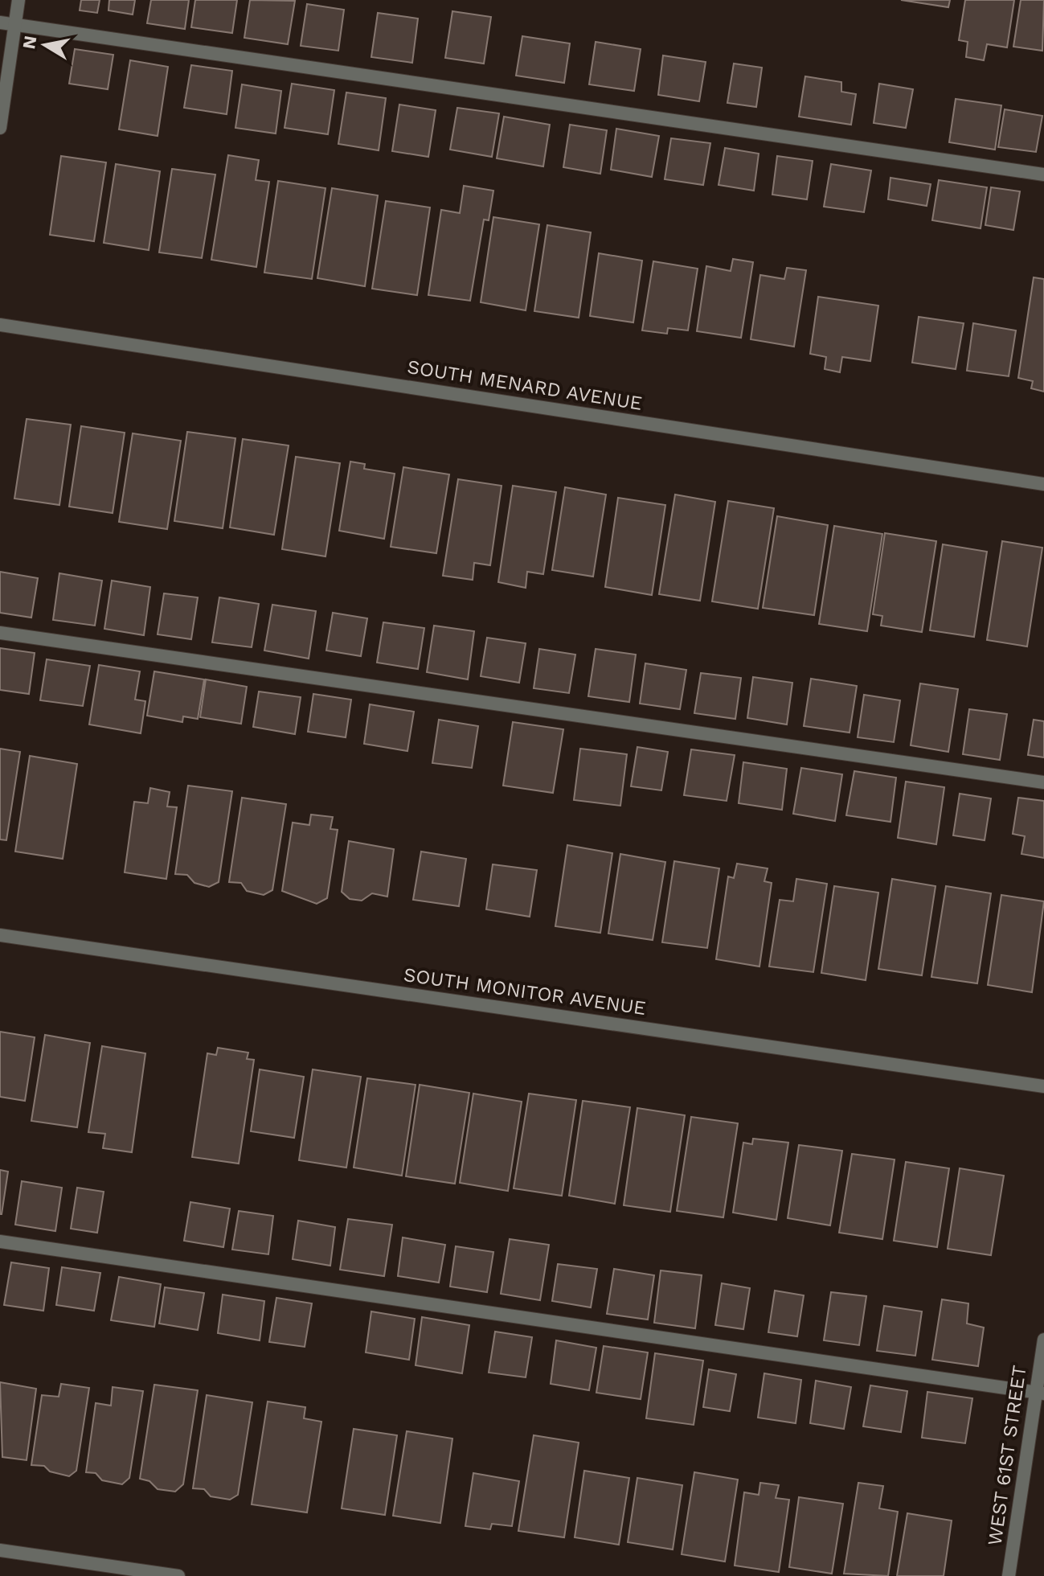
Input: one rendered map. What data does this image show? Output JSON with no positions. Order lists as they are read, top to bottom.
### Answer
{
  "streets": {
    "street": ["SOUTH MENARD AVENUE", "SOUTH MONITOR AVENUE", "WEST 61ST STREET"]
  },
  "north": "left"
}
